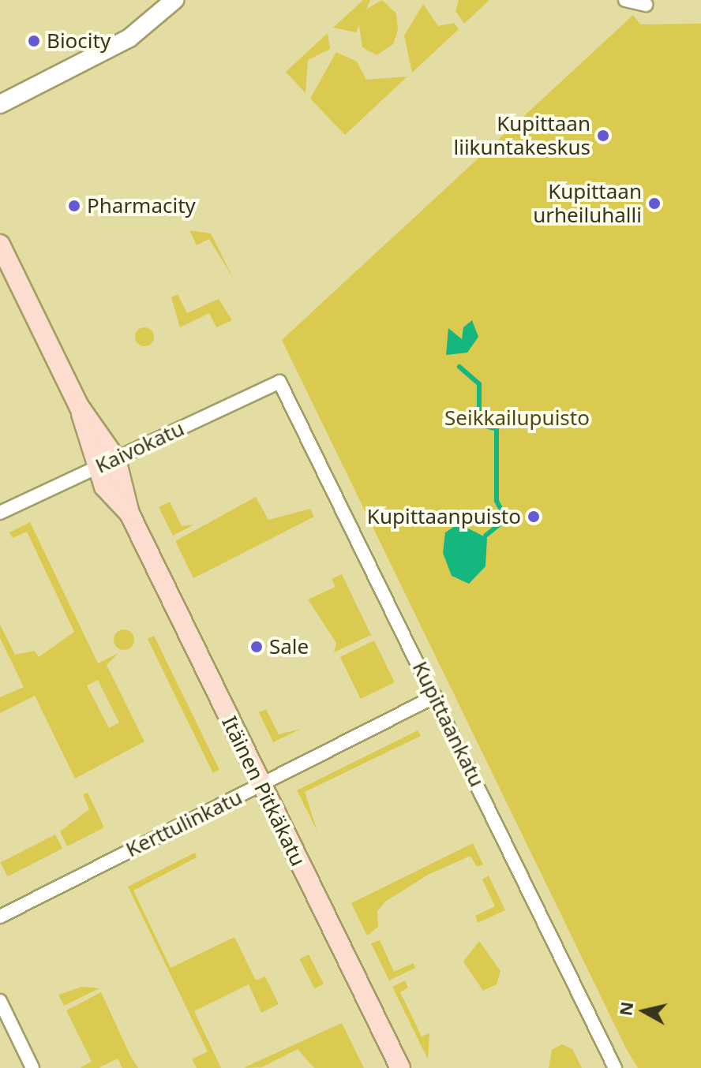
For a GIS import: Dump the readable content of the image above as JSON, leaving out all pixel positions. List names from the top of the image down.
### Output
{
  "streets": {
    "main road": ["Itäinen Pitkäkatu"],
    "street": ["Kaivokatu", "Kupittaankatu", "Kerttulinkatu"]
  },
  "crossings": [
    ["Kaivokatu", "Kupittaankatu"],
    ["Kaivokatu", "Itäinen Pitkäkatu"],
    ["Kupittaankatu", "Kerttulinkatu"],
    ["Itäinen Pitkäkatu", "Kerttulinkatu"]
  ],
  "parks": ["Seikkailupuisto"],
  "places": [
    "Biocity",
    "Kupittaan liikuntakeskus",
    "Kupittaan urheiluhalli",
    "Pharmacity",
    "Kupittaanpuisto",
    "Sale"
  ],
  "north": "left"
}
